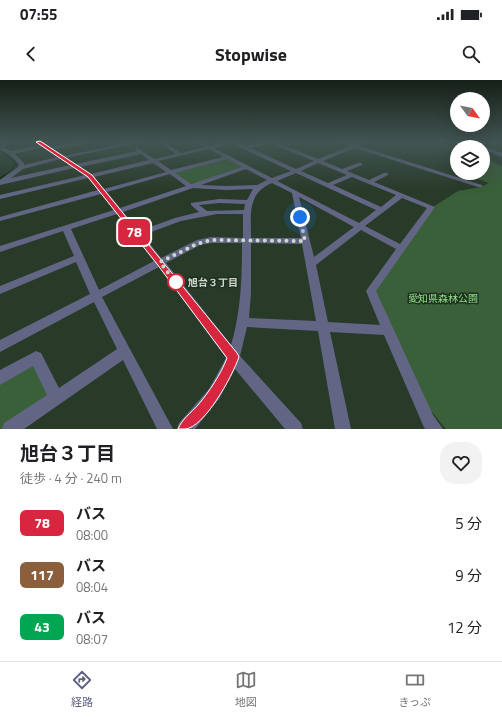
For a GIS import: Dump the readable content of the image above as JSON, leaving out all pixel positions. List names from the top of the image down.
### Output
{
  "parks": ["愛知県森林公園"],
  "places": ["旭台３丁目"],
  "lines": ["bus line 78"],
  "north": "bottom right",
  "page": {
    "status": "07:55",
    "header": "Stopwise",
    "on_map": "78",
    "heading": ["旭台３丁目", "徒歩 · 4 分 · 240 m"],
    "list": [
      {
        "mark": "78",
        "name": "バス",
        "note": "08:00",
        "value": "5 分"
      },
      {
        "mark": "117",
        "name": "バス",
        "note": "08:04",
        "value": "9 分"
      },
      {
        "mark": "43",
        "name": "バス",
        "note": "08:07",
        "value": "12 分"
      }
    ],
    "tabs": ["経路", "地図", "きっぷ"]
  }
}
